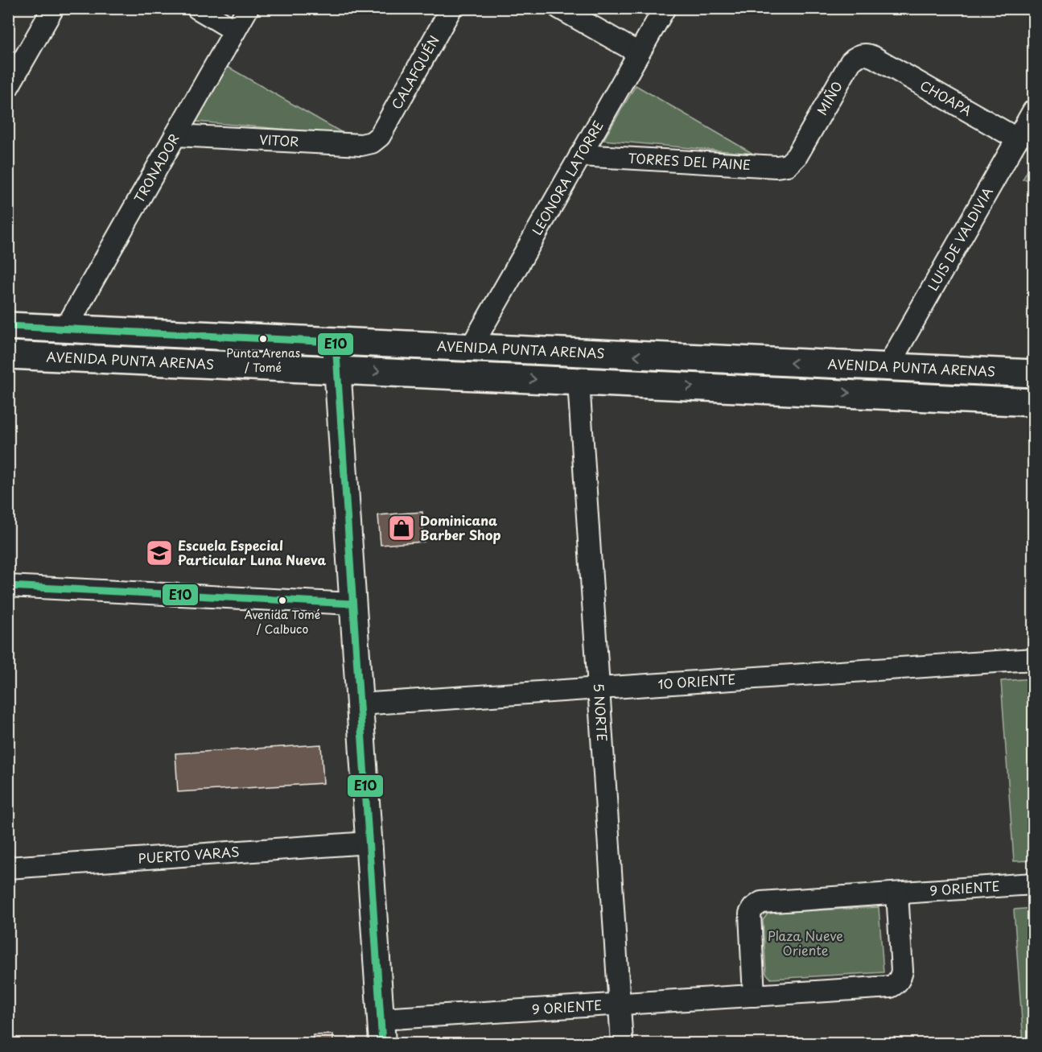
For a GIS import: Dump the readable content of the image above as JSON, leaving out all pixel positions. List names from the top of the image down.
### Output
{
  "streets": {
    "main road": ["AVENIDA PUNTA ARENAS"],
    "street": [
      "CALAFQUÉN",
      "MIÑO",
      "CHOAPA",
      "VITOR",
      "TORRES DEL PAINE",
      "TRONADOR",
      "LEONORA LATORRE",
      "LUIS DE VALDIVIA",
      "10 ORIENTE",
      "5 NORTE",
      "PUERTO VARAS",
      "9 ORIENTE"
    ]
  },
  "crossings": [
    ["CALAFQUÉN", "VITOR"],
    ["MIÑO", "CHOAPA"],
    ["MIÑO", "TORRES DEL PAINE"],
    ["CHOAPA", "LUIS DE VALDIVIA"],
    ["VITOR", "TRONADOR"],
    ["TORRES DEL PAINE", "LEONORA LATORRE"],
    ["TRONADOR", "AVENIDA PUNTA ARENAS"],
    ["LEONORA LATORRE", "AVENIDA PUNTA ARENAS"],
    ["LUIS DE VALDIVIA", "AVENIDA PUNTA ARENAS"],
    ["AVENIDA PUNTA ARENAS", "5 NORTE"],
    ["10 ORIENTE", "5 NORTE"],
    ["5 NORTE", "9 ORIENTE"]
  ],
  "parks": ["Plaza Nueve Oriente"],
  "places": {
    "other": ["Punta Arenas / Tomé", "Avenida Tomé / Calbuco"],
    "shop": ["Dominicana Barber Shop"],
    "school or university": ["Escuela Especial Particular Luna Nueva"]
  },
  "lines": ["transit line E10"]
}
